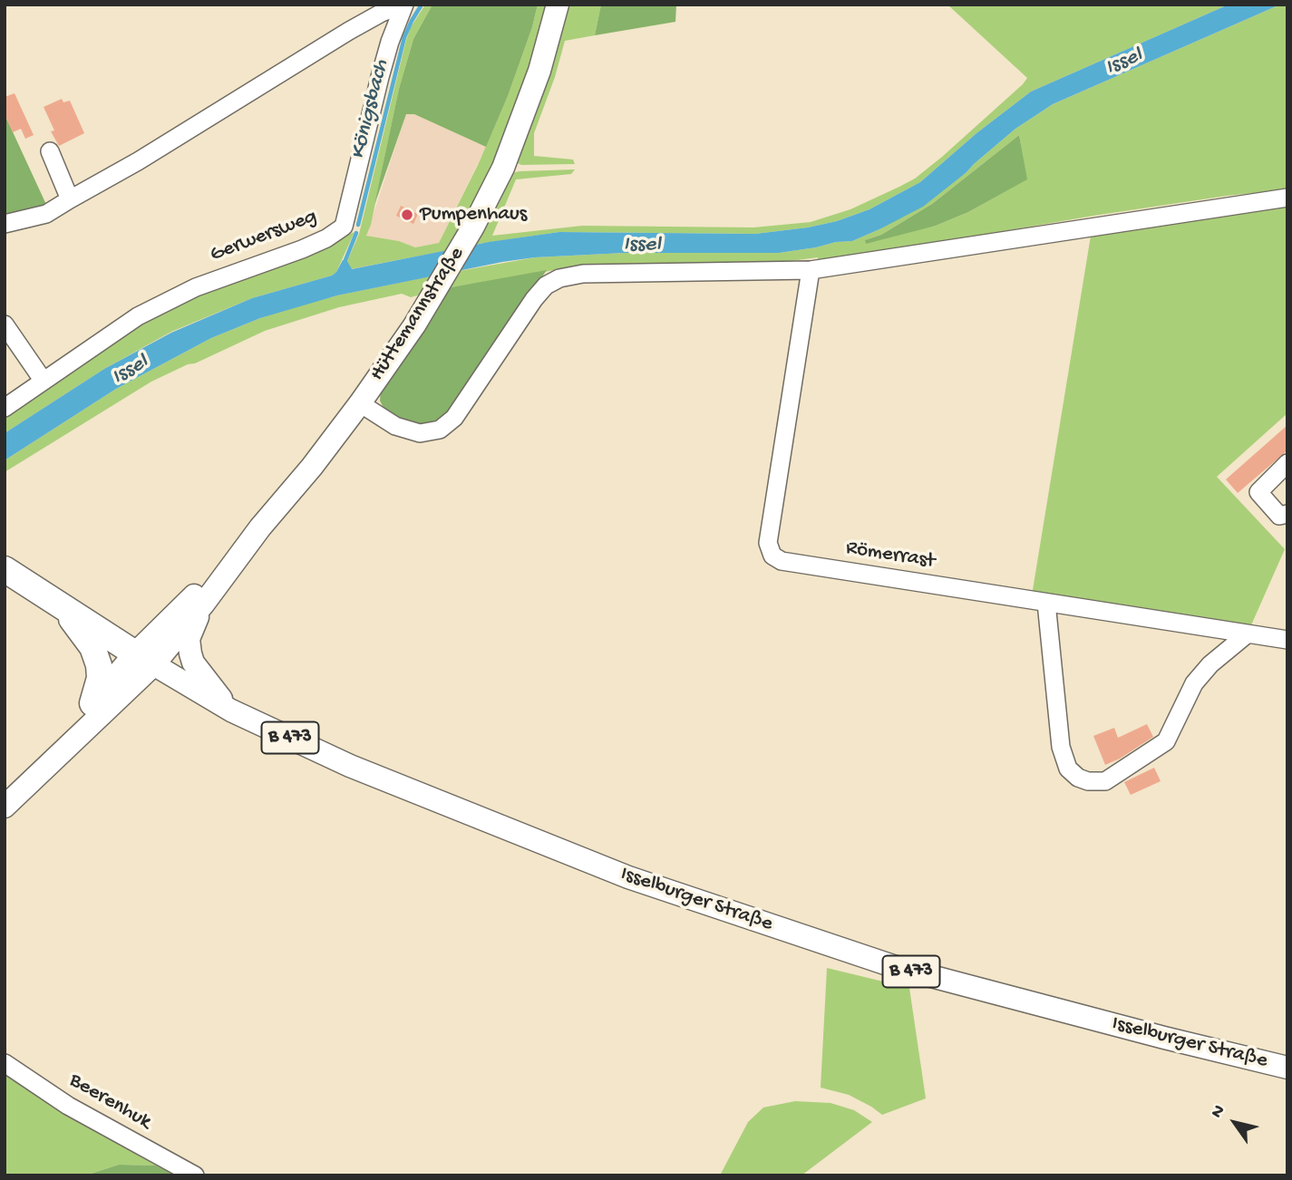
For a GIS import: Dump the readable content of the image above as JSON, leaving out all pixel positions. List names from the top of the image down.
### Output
{
  "streets": {
    "highway": ["B 473"],
    "main road": ["Hüttemannstraße", "Isselburger Straße"],
    "street": ["Gerwersweg", "Römerrast", "Beerenhuk"]
  },
  "crossings": [
    ["Hüttemannstraße", "B 473"],
    ["Hüttemannstraße", "Isselburger Straße"],
    ["B 473", "Isselburger Straße"]
  ],
  "water": ["Issel", "Königsbach"],
  "places": ["Pumpenhaus"],
  "north": "top left"
}
